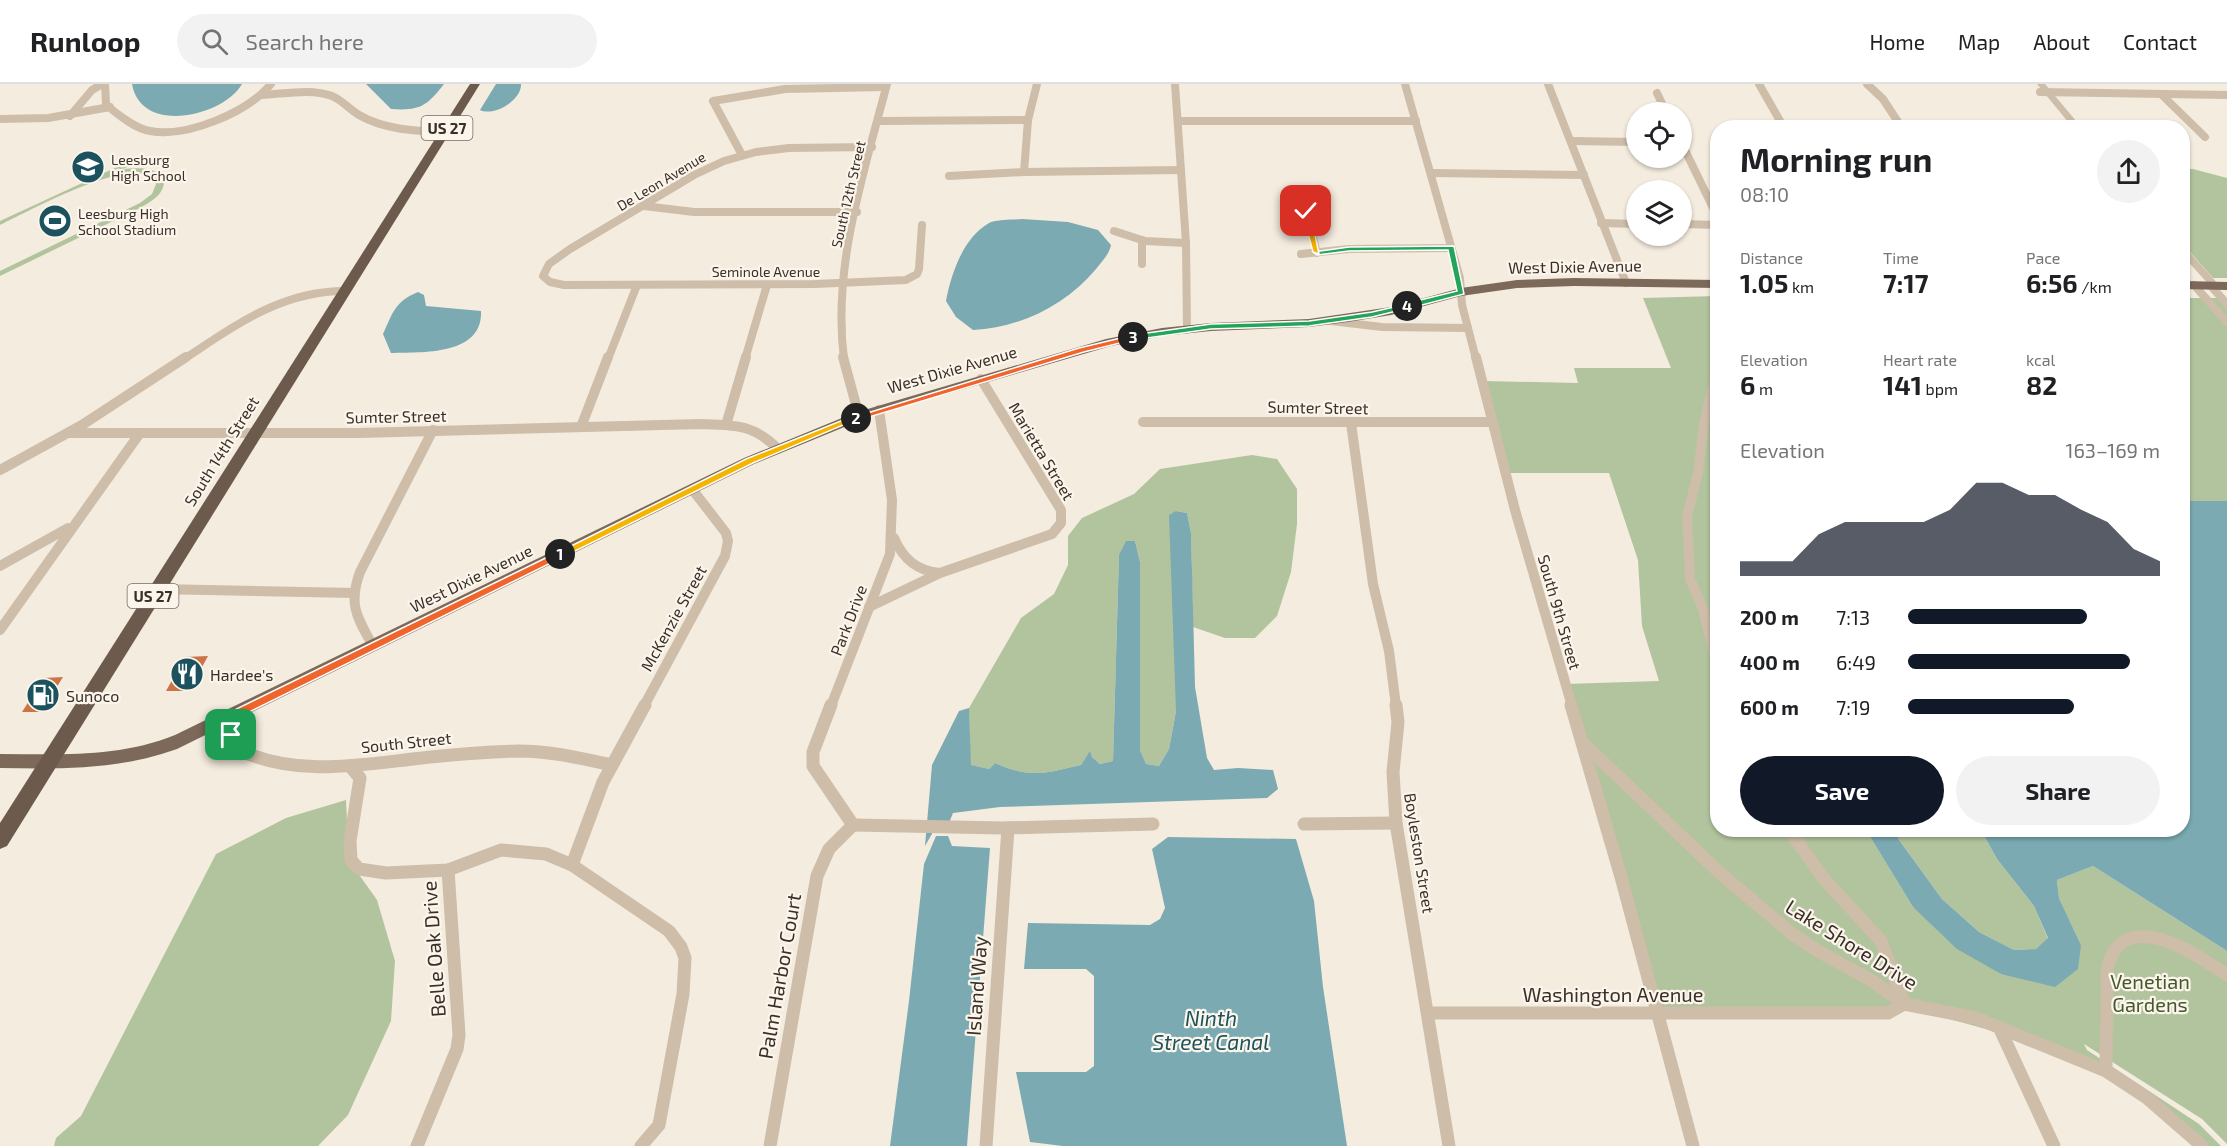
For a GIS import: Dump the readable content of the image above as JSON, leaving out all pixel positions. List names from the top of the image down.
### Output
{
  "streets": {
    "highway": ["US 27", "South 14th Street"],
    "main road": ["West Dixie Avenue"],
    "street": [
      "De Leon Avenue",
      "South 12th Street",
      "Seminole Avenue",
      "Sumter Street",
      "Marietta Street",
      "South 9th Street",
      "McKenzie Street",
      "Park Drive",
      "South Street",
      "Boyleston Street",
      "Lake Shore Drive",
      "Belle Oak Drive",
      "Palm Harbor Court",
      "Island Way",
      "Washington Avenue"
    ]
  },
  "crossings": [
    ["De Leon Avenue", "South 12th Street"],
    ["De Leon Avenue", "Seminole Avenue"],
    ["South 12th Street", "West Dixie Avenue"],
    ["South 12th Street", "Seminole Avenue"],
    ["West Dixie Avenue", "Sumter Street"],
    ["West Dixie Avenue", "South 14th Street"],
    ["West Dixie Avenue", "Marietta Street"],
    ["West Dixie Avenue", "South 9th Street"],
    ["West Dixie Avenue", "McKenzie Street"],
    ["West Dixie Avenue", "Park Drive"],
    ["West Dixie Avenue", "South Street"],
    ["Sumter Street", "South 14th Street"],
    ["Sumter Street", "South 9th Street"],
    ["Sumter Street", "Boyleston Street"],
    ["South 9th Street", "Lake Shore Drive"],
    ["South 9th Street", "Washington Avenue"],
    ["McKenzie Street", "South Street"],
    ["Park Drive", "Palm Harbor Court"],
    ["South Street", "Belle Oak Drive"],
    ["Boyleston Street", "Washington Avenue"],
    ["Lake Shore Drive", "Washington Avenue"]
  ],
  "water": ["Ninth Street Canal"],
  "parks": ["Venetian Gardens"],
  "places": {
    "school or university": ["Leesburg High School"],
    "sports": ["Leesburg High School Stadium"],
    "restaurant": ["Hardee's"],
    "fuel station": ["Sunoco"]
  },
  "page": {
    "header": "Runloop",
    "search": "Search here",
    "nav": [
      "Home",
      "Map",
      "About",
      "Contact"
    ],
    "heading": ["Morning run", "08:10"],
    "stats": [
      ["Distance", "1.05 km"],
      ["Time", "7:17"],
      ["Pace", "6:56 /km"],
      ["Elevation", "6 m"],
      ["Heart rate", "141 bpm"],
      ["kcal", "82"]
    ],
    "pins": [
      "4",
      "3",
      "2",
      "1"
    ],
    "chart": ["Elevation", "163–169 m"],
    "list": [
      {
        "name": "200 m",
        "note": "7:13"
      },
      {
        "name": "400 m",
        "note": "6:49"
      },
      {
        "name": "600 m",
        "note": "7:19"
      }
    ],
    "buttons": ["Save", "Share"]
  }
}
